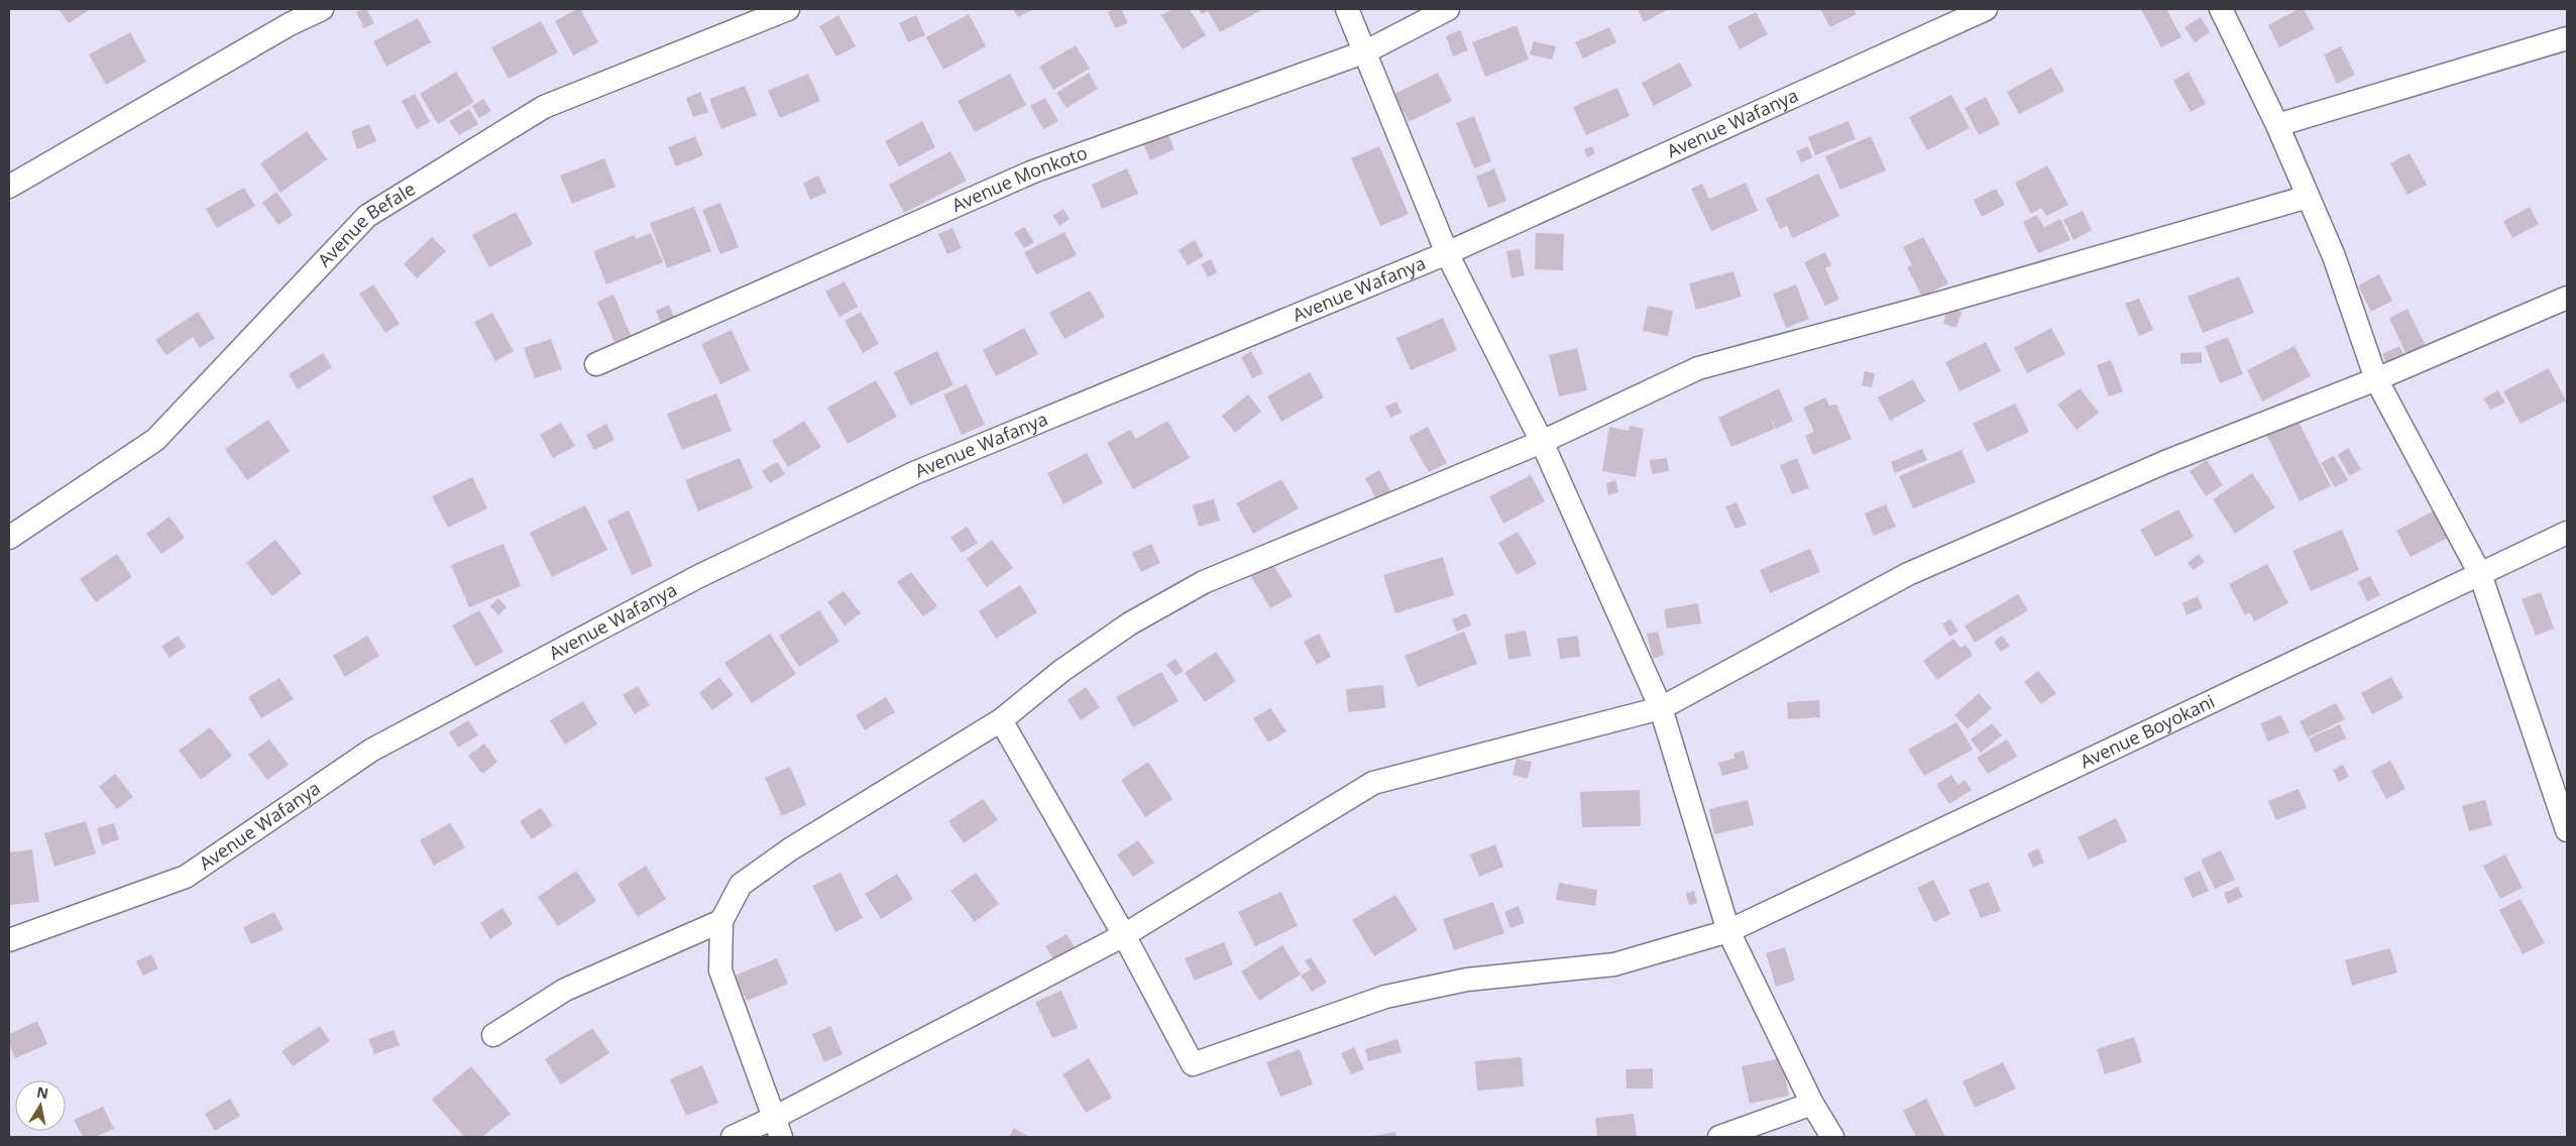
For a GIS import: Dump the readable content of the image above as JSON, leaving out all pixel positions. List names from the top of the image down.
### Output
{
  "streets": {
    "street": [
      "Avenue Wafanya",
      "Avenue Monkoto",
      "Avenue Befale",
      "Avenue Boyokani"
    ]
  },
  "north": "top"
}
